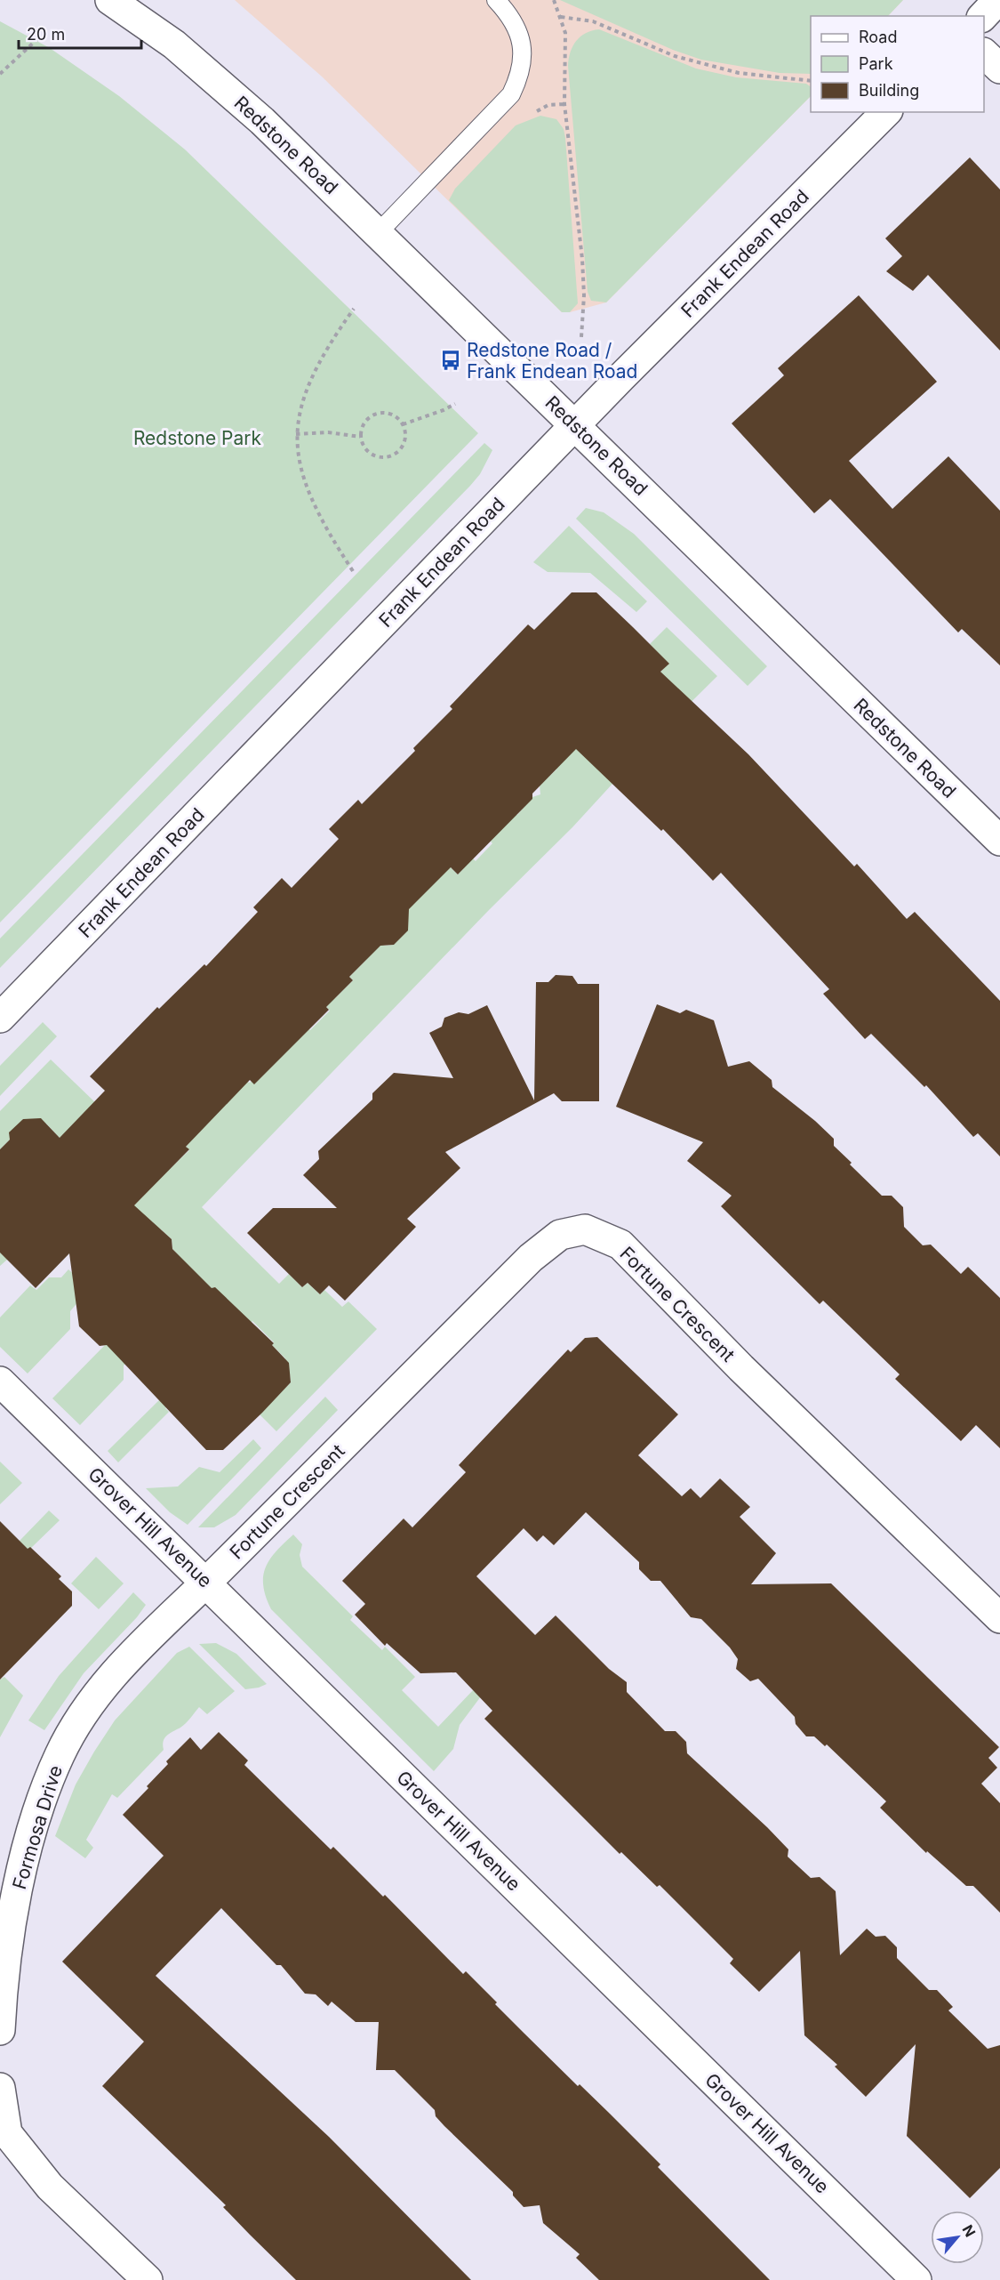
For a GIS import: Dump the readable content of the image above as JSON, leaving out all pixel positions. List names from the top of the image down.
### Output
{
  "streets": {
    "street": [
      "Redstone Road",
      "Frank Endean Road",
      "Fortune Crescent",
      "Grover Hill Avenue",
      "Formosa Drive"
    ]
  },
  "crossings": [
    ["Redstone Road", "Frank Endean Road"],
    ["Fortune Crescent", "Grover Hill Avenue"],
    ["Fortune Crescent", "Formosa Drive"],
    ["Grover Hill Avenue", "Formosa Drive"]
  ],
  "parks": ["Redstone Park"],
  "places": {
    "bus stop": ["Redstone Road / Frank Endean Road"]
  },
  "legend": ["Road", "Park", "Building"],
  "scale_bar": "20 m",
  "north": "top right"
}
